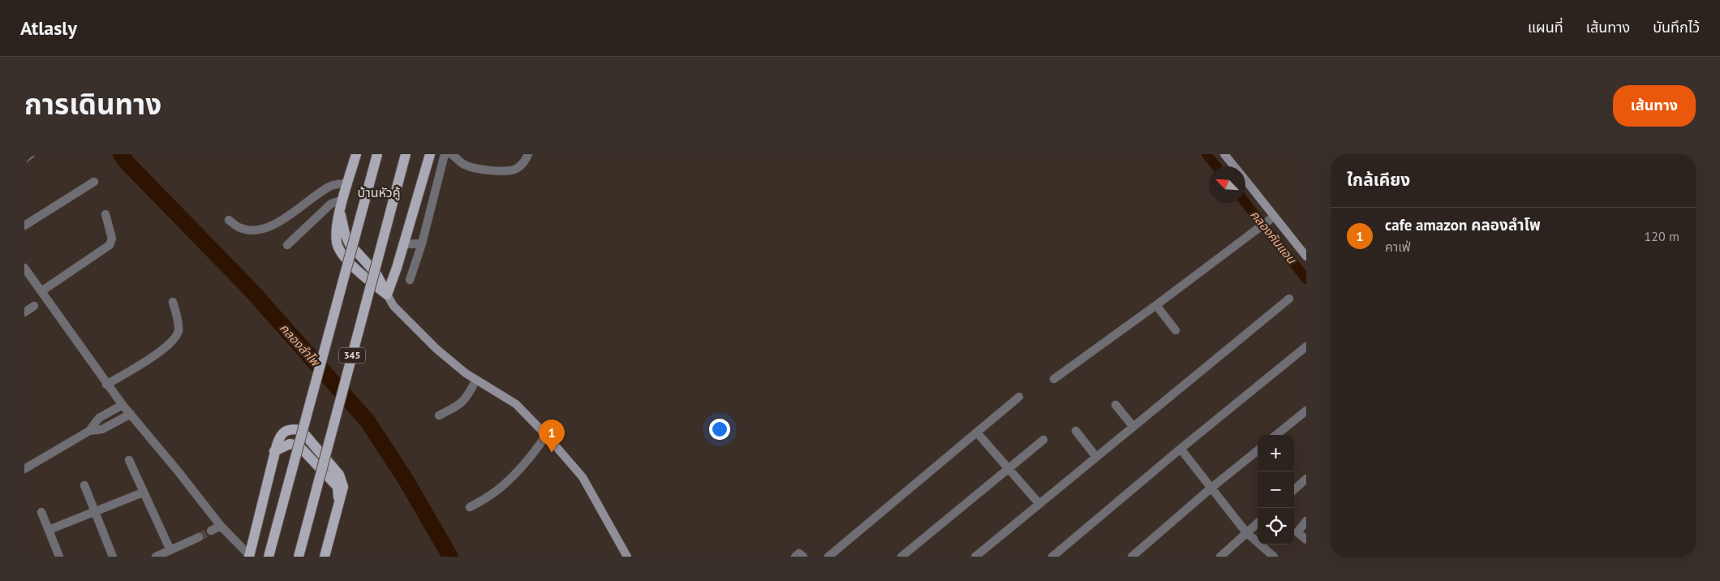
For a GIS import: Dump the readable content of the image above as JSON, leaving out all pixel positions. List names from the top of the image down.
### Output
{
  "streets": {
    "main road": ["345"]
  },
  "districts": ["บ้านหัวคู้"],
  "water": ["คลองคันแอน", "คลองลำโพ"],
  "north": "top left",
  "page": {
    "header": "Atlasly",
    "nav": ["แผนที่", "เส้นทาง", "บันทึกไว้"],
    "title": "การเดินทาง",
    "buttons": "เส้นทาง",
    "heading": "ใกล้เคียง",
    "list": [
      {
        "mark": "1",
        "name": "cafe amazon คลองลำโพ",
        "note": "คาเฟ่",
        "value": "120 m"
      }
    ],
    "pins": "1",
    "map_buttons": ["+", "−"]
  }
}
